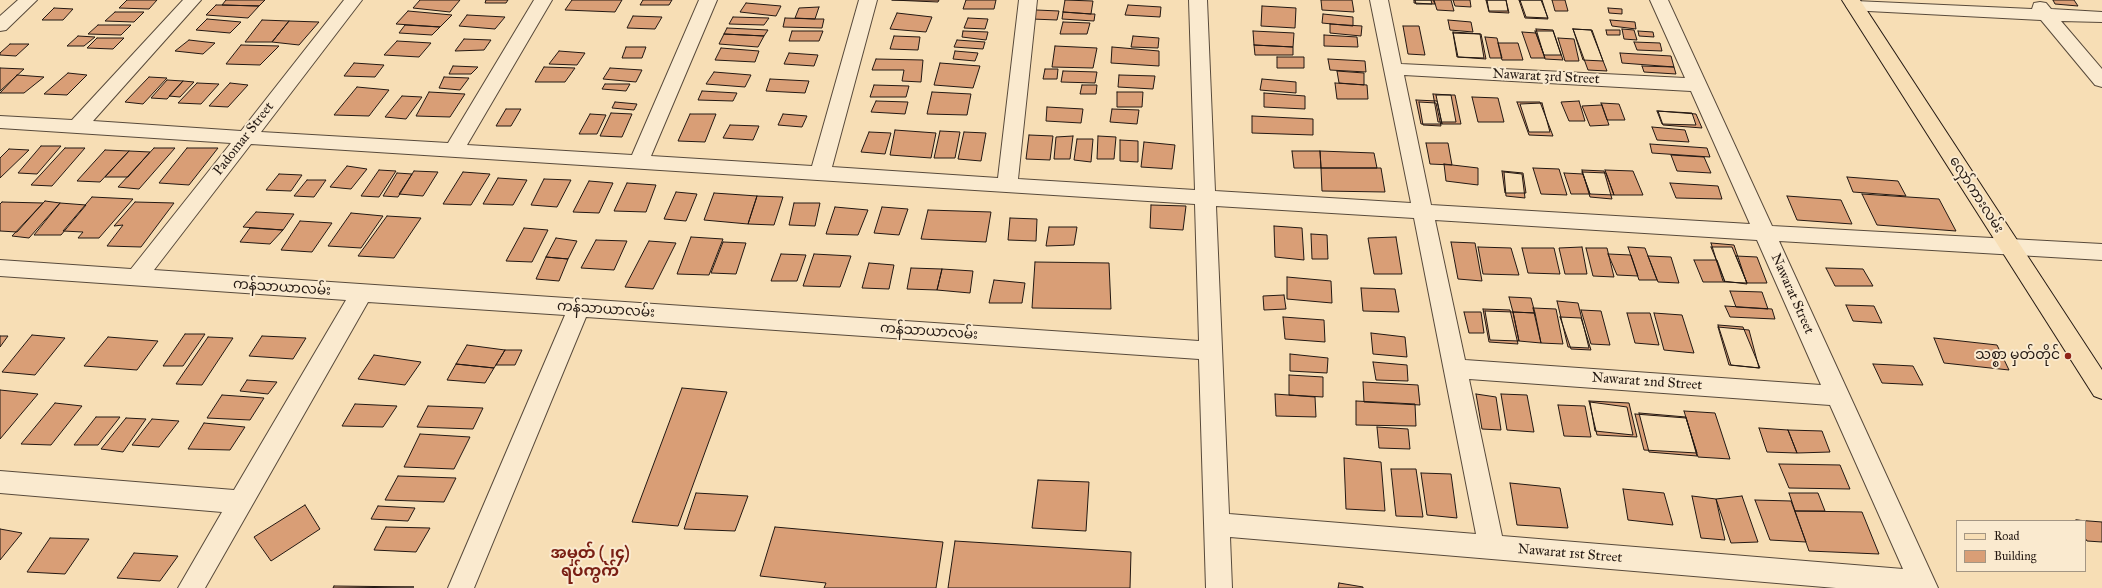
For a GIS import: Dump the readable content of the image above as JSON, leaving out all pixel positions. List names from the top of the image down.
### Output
{
  "streets": {
    "main road": ["လှော်ကားလမ်း"],
    "street": [
      "Nawarat 3rd Street",
      "Padomar Street",
      "ကန်သာယာလမ်း",
      "Nawarat Street",
      "Nawarat 2nd Street",
      "Nawarat 1st Street"
    ]
  },
  "crossings": [
    ["Nawarat 3rd Street", "Nawarat Street"],
    ["Padomar Street", "ကန်သာယာလမ်း"],
    ["Nawarat Street", "Nawarat 2nd Street"],
    ["Nawarat Street", "Nawarat 1st Street"]
  ],
  "districts": ["အမှတ် (၂၄) ရပ်ကွက်"],
  "places": ["သစ္စာ မှတ်တိုင်"],
  "legend": ["Road", "Building"]
}
